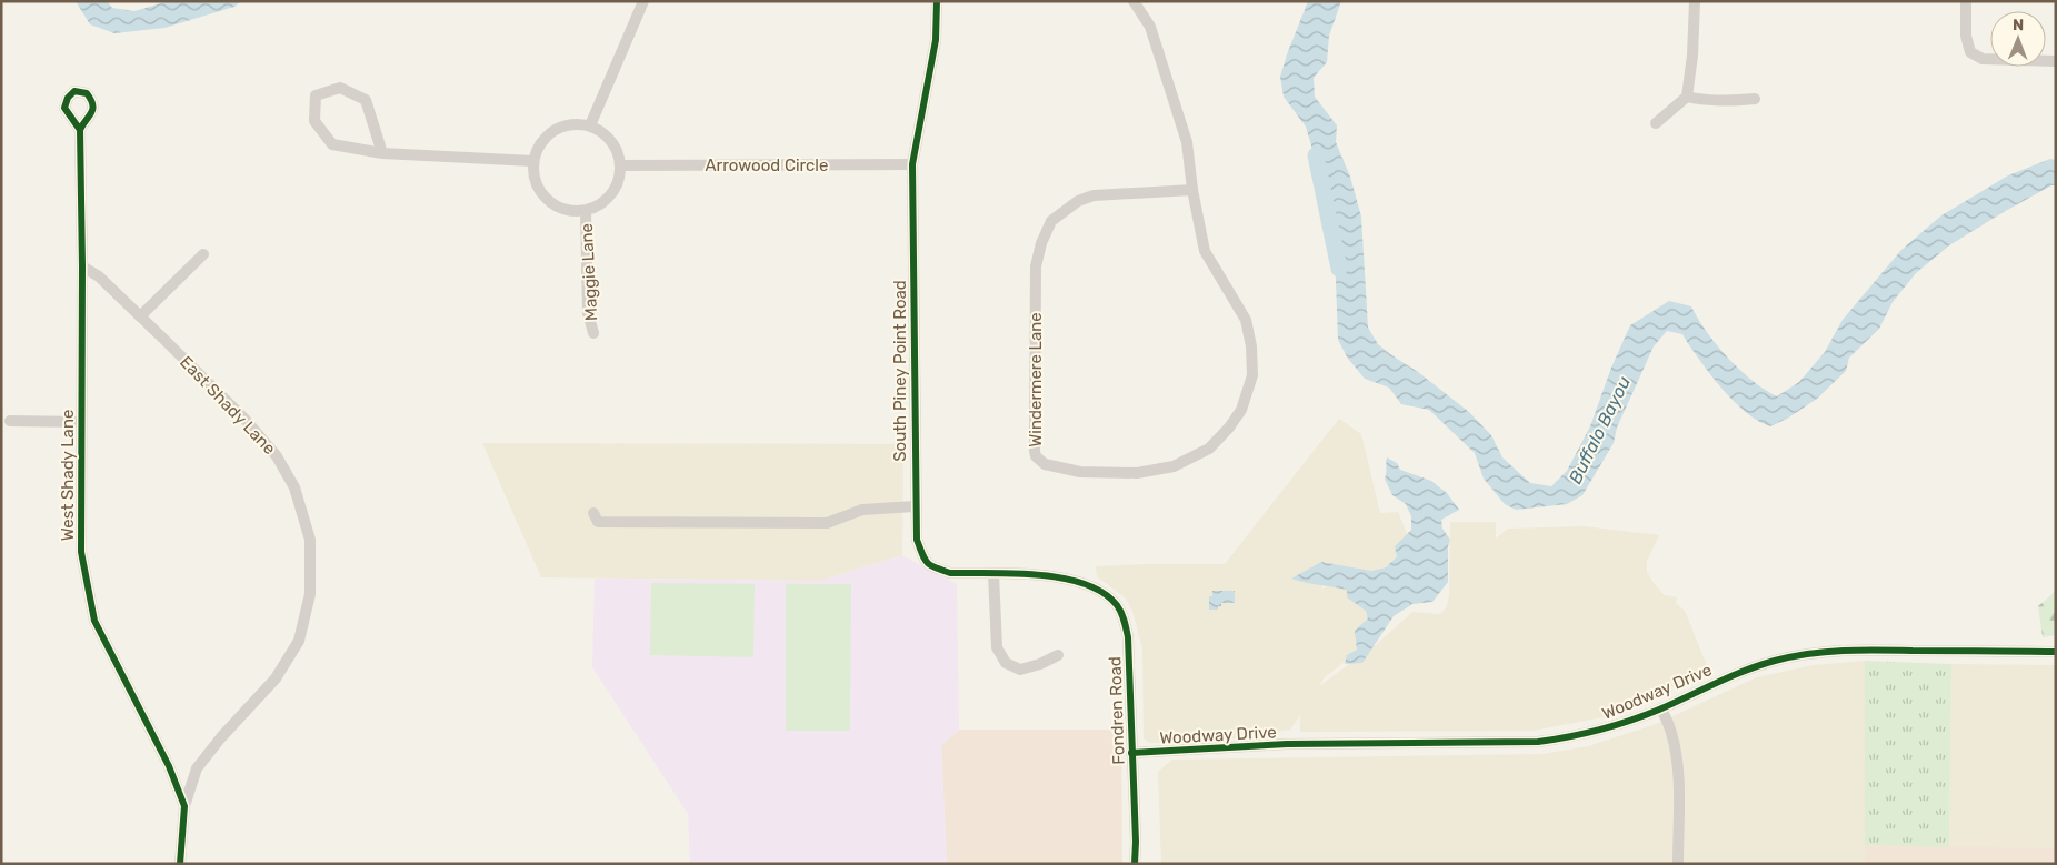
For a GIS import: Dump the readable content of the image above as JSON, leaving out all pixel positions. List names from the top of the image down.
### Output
{
  "streets": {
    "street": [
      "Arrowood Circle",
      "Maggie Lane",
      "South Piney Point Road",
      "Windermere Lane",
      "East Shady Lane",
      "West Shady Lane",
      "Woodway Drive",
      "Fondren Road"
    ]
  },
  "crossings": [
    ["Arrowood Circle", "Maggie Lane"],
    ["Arrowood Circle", "South Piney Point Road"],
    ["South Piney Point Road", "Fondren Road"],
    ["East Shady Lane", "West Shady Lane"],
    ["Woodway Drive", "Fondren Road"]
  ],
  "water": ["Buffalo Bayou"],
  "north": "top"
}
